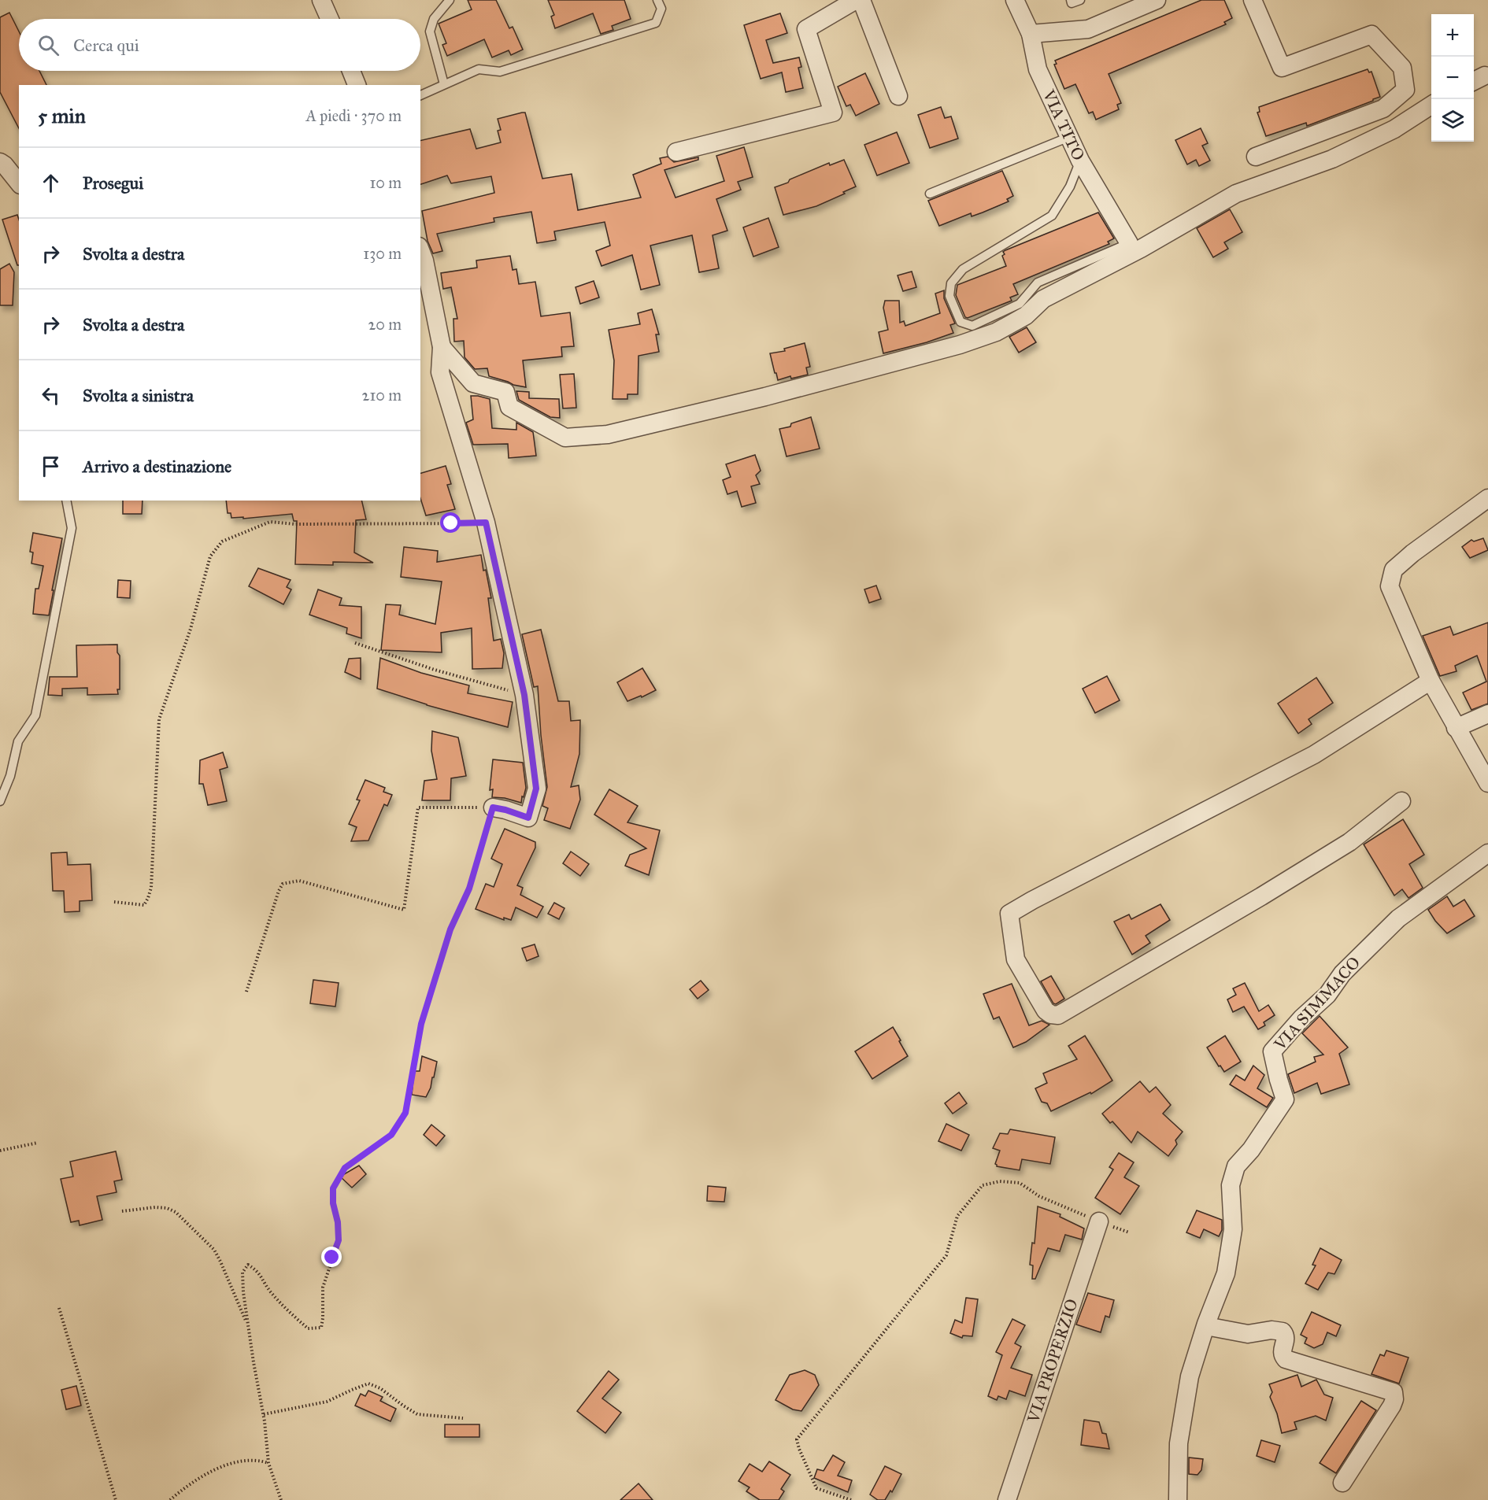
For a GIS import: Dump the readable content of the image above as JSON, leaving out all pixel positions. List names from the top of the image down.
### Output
{
  "streets": {
    "street": ["VIA TITO", "VIA SIMMACO", "VIA PROPERZIO"]
  },
  "page": {
    "map_buttons": ["+", "−"],
    "search": "Cerca qui",
    "heading": ["5 min", "A piedi · 370 m"],
    "list": [
      ["Prosegui", "10 m"],
      ["Svolta a destra", "130 m"],
      ["Svolta a destra", "20 m"],
      ["Svolta a sinistra", "210 m"],
      "Arrivo a destinazione"
    ]
  }
}
